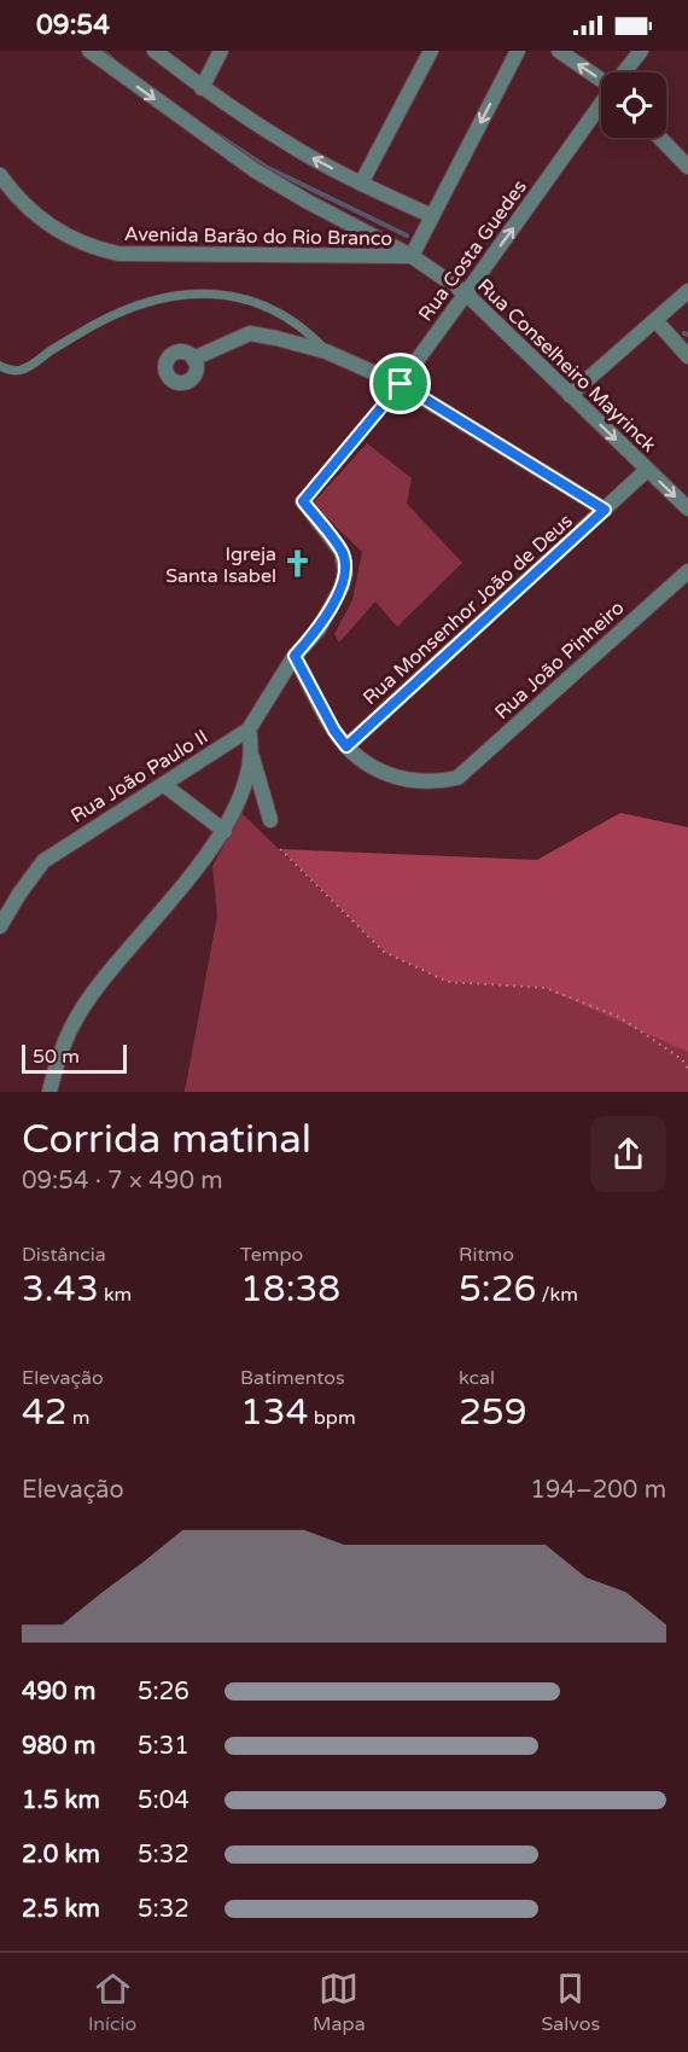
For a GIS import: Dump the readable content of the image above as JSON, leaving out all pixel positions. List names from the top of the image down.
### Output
{
  "streets": {
    "street": [
      "Avenida Barão do Rio Branco",
      "Rua Costa Guedes",
      "Rua Conselheiro Mayrinck",
      "Rua Monsenhor João de Deus",
      "Rua João Pinheiro",
      "Rua João Paulo II"
    ]
  },
  "crossings": [
    ["Avenida Barão do Rio Branco", "Rua Conselheiro Mayrinck"],
    ["Rua Costa Guedes", "Rua Conselheiro Mayrinck"],
    ["Rua Conselheiro Mayrinck", "Rua Monsenhor João de Deus"],
    ["Rua Monsenhor João de Deus", "Rua João Pinheiro"]
  ],
  "places": {
    "church": ["Igreja Santa Isabel"]
  },
  "scale_bar": "50 m",
  "page": {
    "status": "09:54",
    "scale": "50 m",
    "heading": ["Corrida matinal", "09:54 · 7 × 490 m"],
    "stats": [
      ["Distância", "3.43 km"],
      ["Tempo", "18:38"],
      ["Ritmo", "5:26 /km"],
      ["Elevação", "42 m"],
      ["Batimentos", "134 bpm"],
      ["kcal", "259"]
    ],
    "chart": ["Elevação", "194–200 m"],
    "list": [
      {
        "name": "490 m",
        "note": "5:26"
      },
      {
        "name": "980 m",
        "note": "5:31"
      },
      {
        "name": "1.5 km",
        "note": "5:04"
      },
      {
        "name": "2.0 km",
        "note": "5:32"
      },
      {
        "name": "2.5 km",
        "note": "5:32"
      }
    ],
    "tabs": ["Início", "Mapa", "Salvos"]
  }
}
